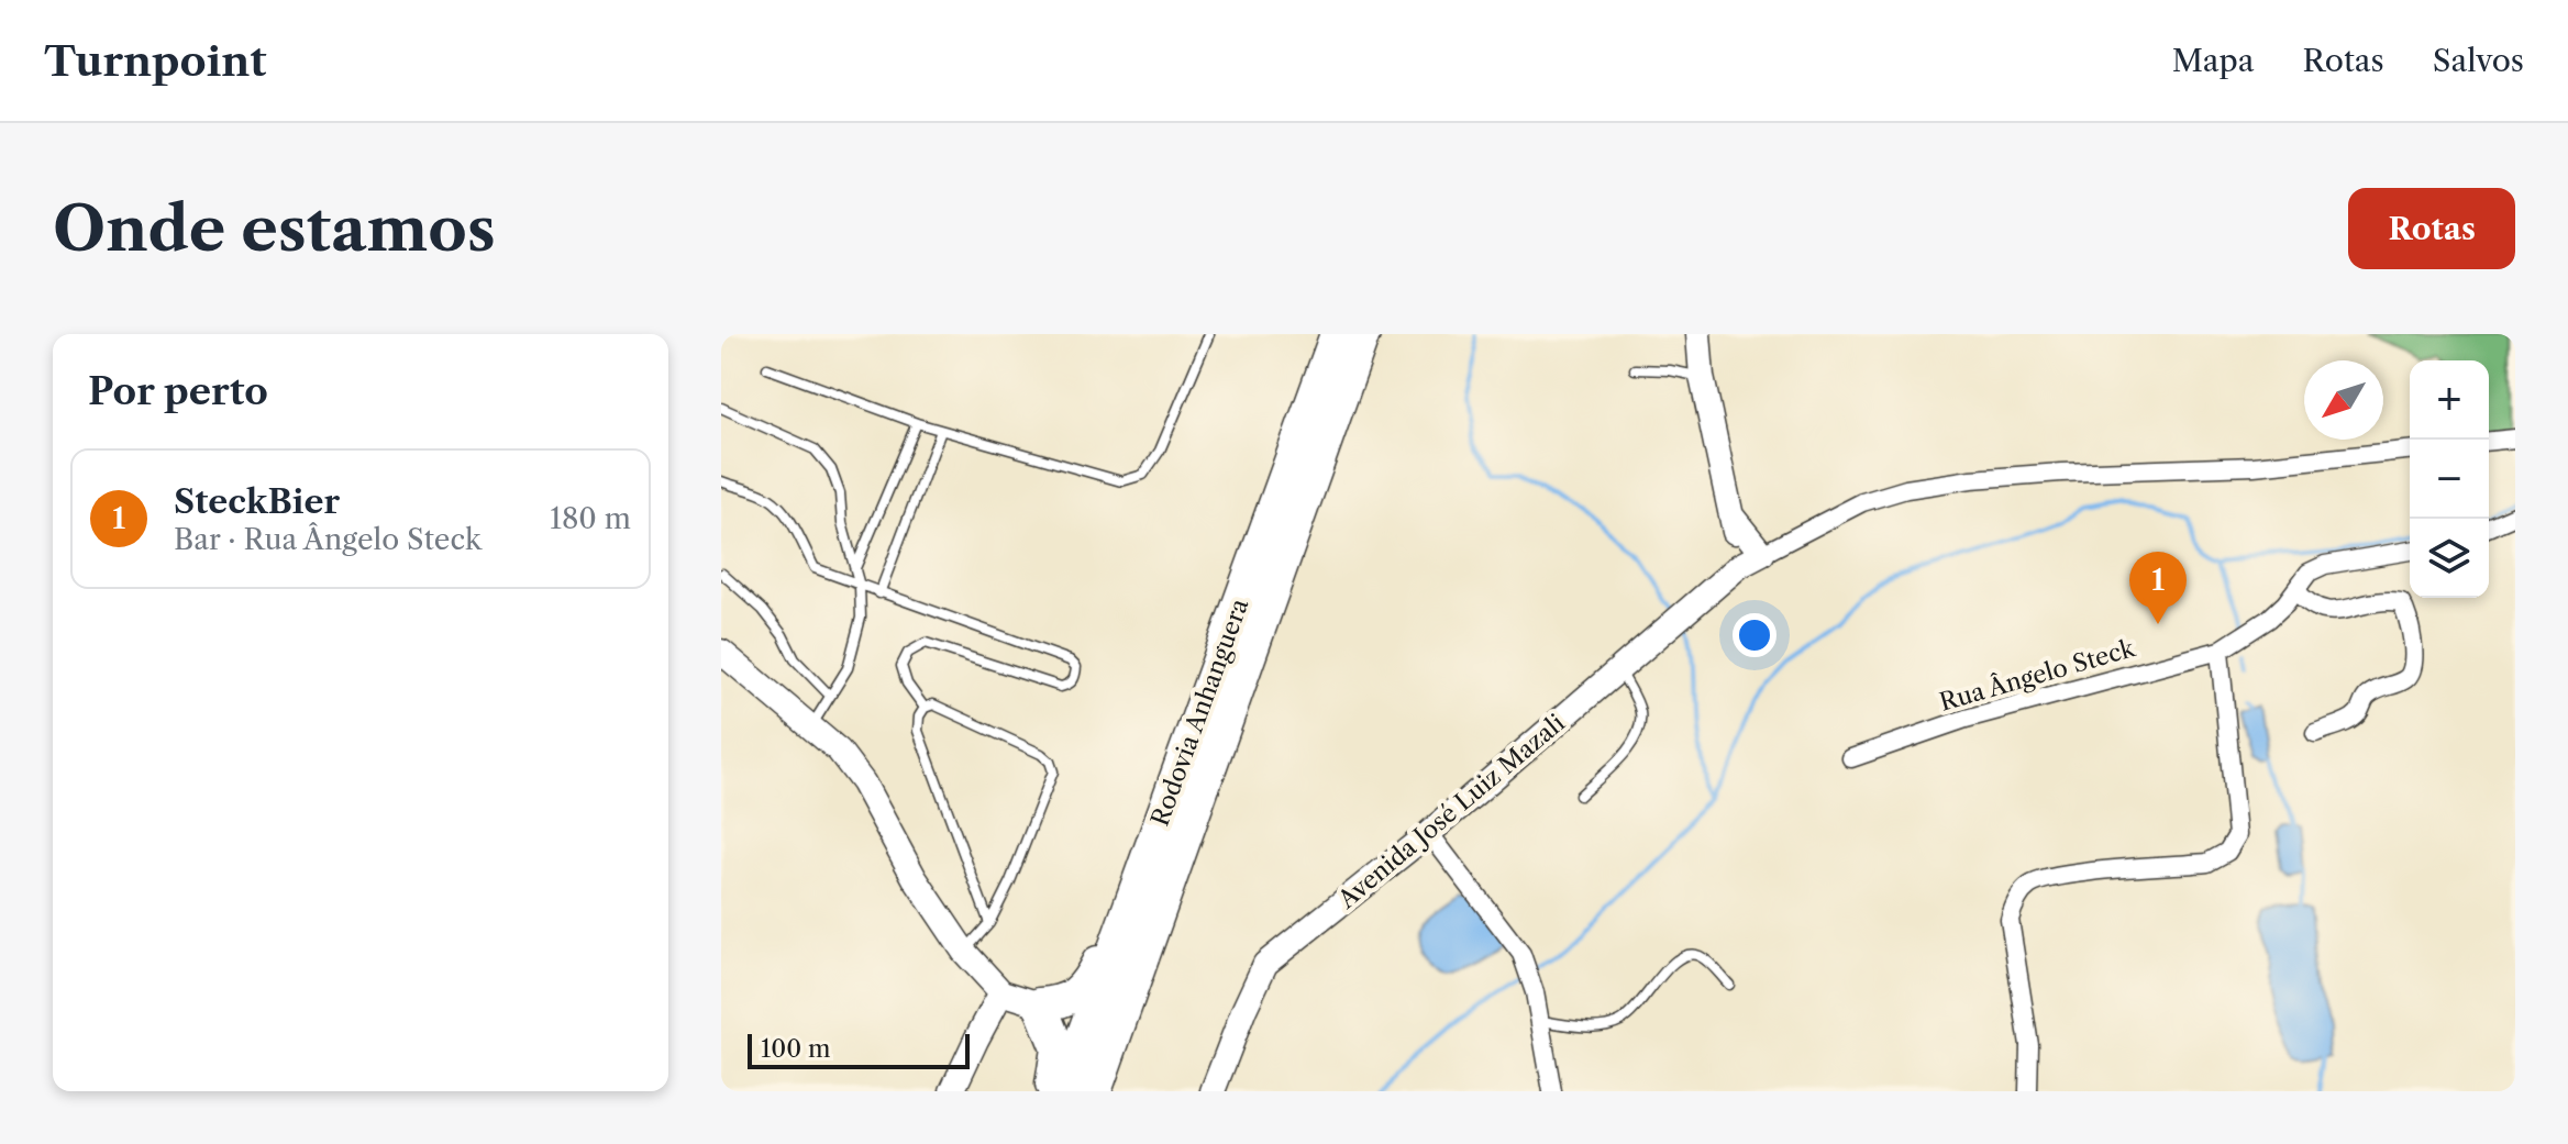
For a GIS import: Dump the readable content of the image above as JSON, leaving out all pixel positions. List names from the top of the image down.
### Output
{
  "streets": {
    "highway": ["Rodovia Anhanguera"],
    "main road": ["Avenida José Luiz Mazali"],
    "street": ["Rua Ângelo Steck"]
  },
  "scale_bar": "100 m",
  "north": "bottom left",
  "page": {
    "header": "Turnpoint",
    "nav": ["Mapa", "Rotas", "Salvos"],
    "buttons": "Rotas",
    "title": "Onde estamos",
    "heading": "Por perto",
    "map_buttons": ["+", "−"],
    "list": [
      {
        "mark": "1",
        "name": "SteckBier",
        "note": "Bar · Rua Ângelo Steck",
        "value": "180 m"
      }
    ],
    "pins": "1",
    "scale": "100 m"
  }
}
